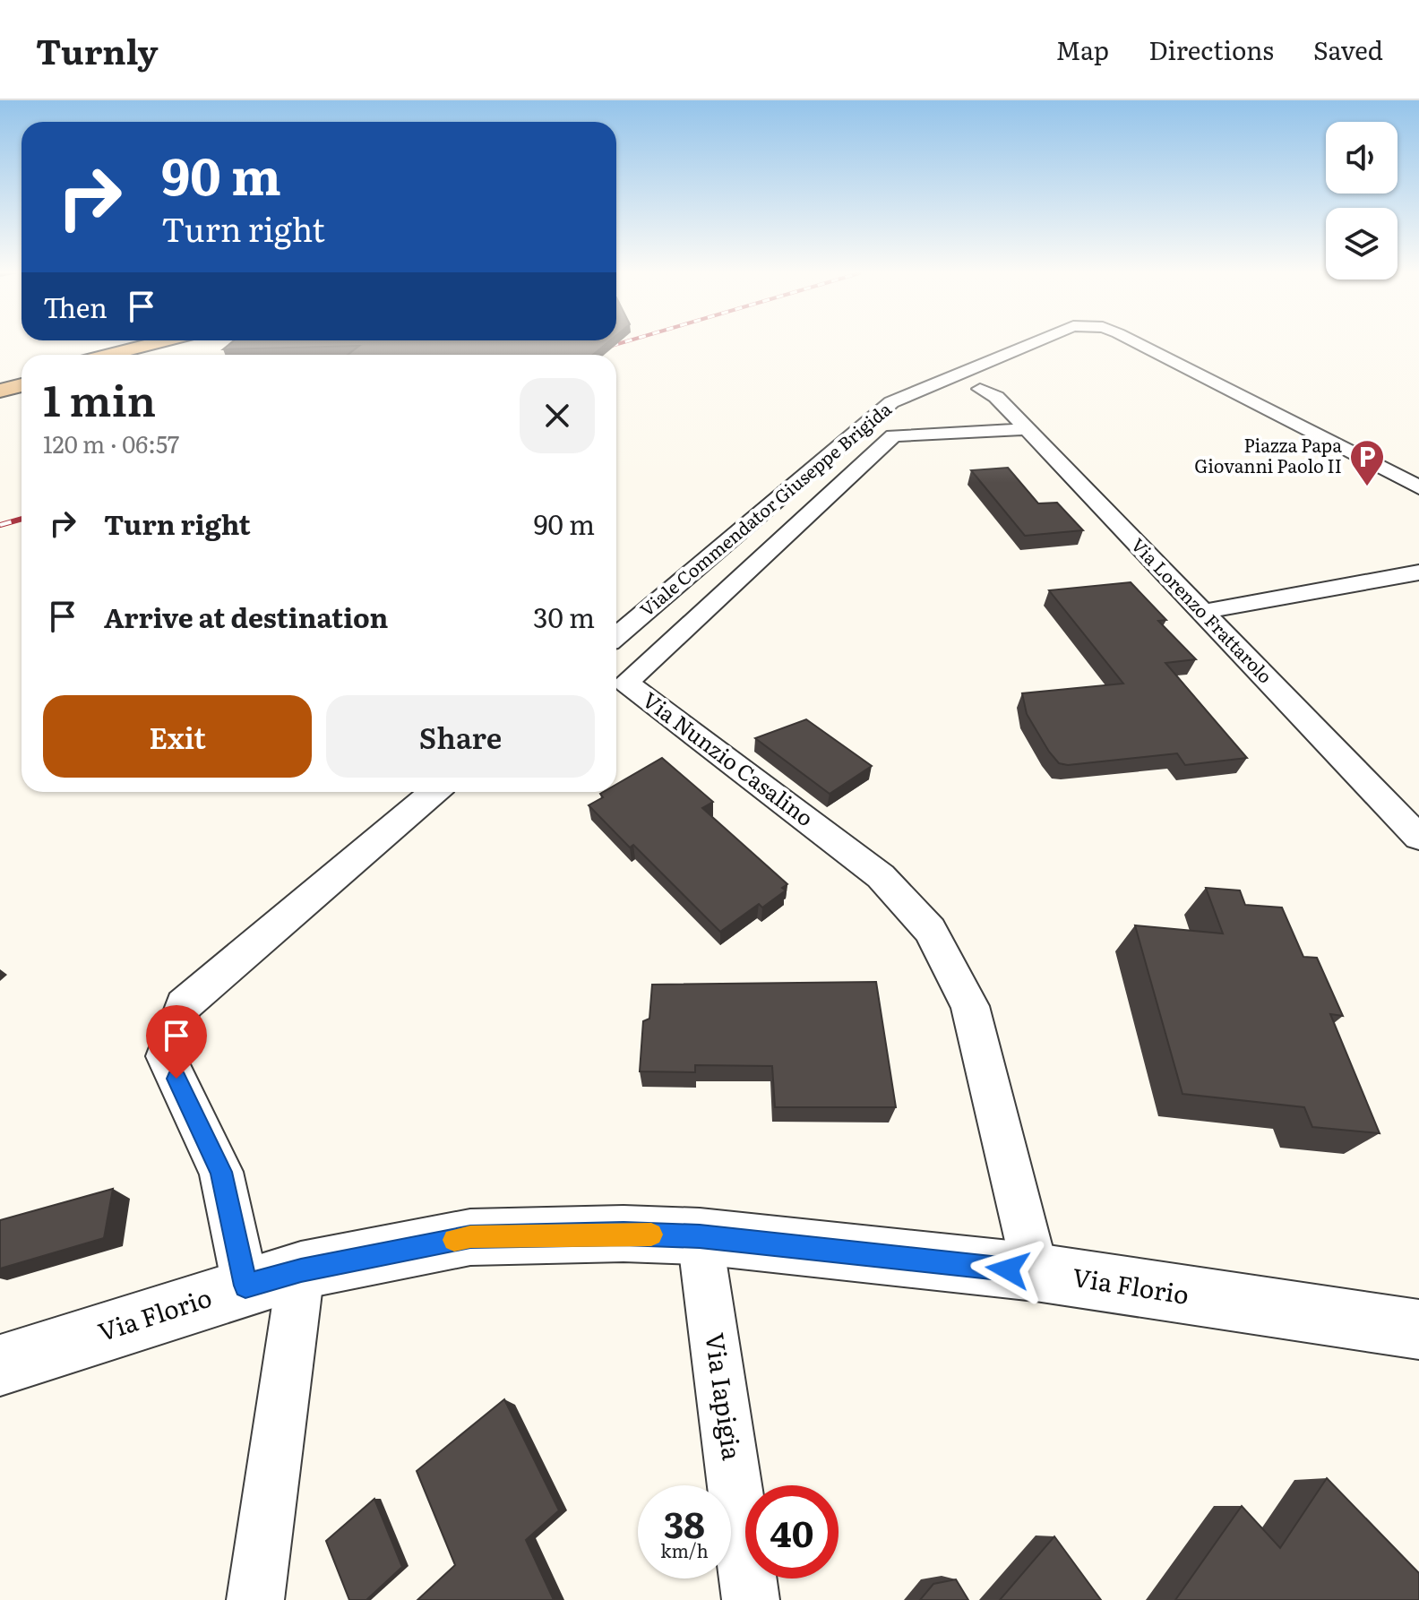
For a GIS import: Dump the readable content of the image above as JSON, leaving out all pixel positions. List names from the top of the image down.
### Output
{
  "streets": {
    "street": [
      "Viale Commendator Giuseppe Brigida",
      "Via Lorenzo Frattarolo",
      "Via Nunzio Casalino",
      "Via Florio",
      "Via Iapigia"
    ]
  },
  "crossings": [
    ["Via Lorenzo Frattarolo", "Via Nunzio Casalino"],
    ["Via Nunzio Casalino", "Via Florio"],
    ["Via Florio", "Via Iapigia"]
  ],
  "places": {
    "parking": ["Piazza Papa Giovanni Paolo II"]
  },
  "page": {
    "header": "Turnly",
    "nav": ["Map", "Directions", "Saved"],
    "turn": ["90 m", "Turn right"],
    "then": "Then",
    "heading": ["1 min", "120 m · 06:57"],
    "list": [
      {
        "name": "Turn right",
        "value": "90 m"
      },
      {
        "name": "Arrive at destination",
        "value": "30 m"
      }
    ],
    "buttons": ["Exit", "Share"],
    "speed": "38 km/h",
    "limit": "40"
  }
}
